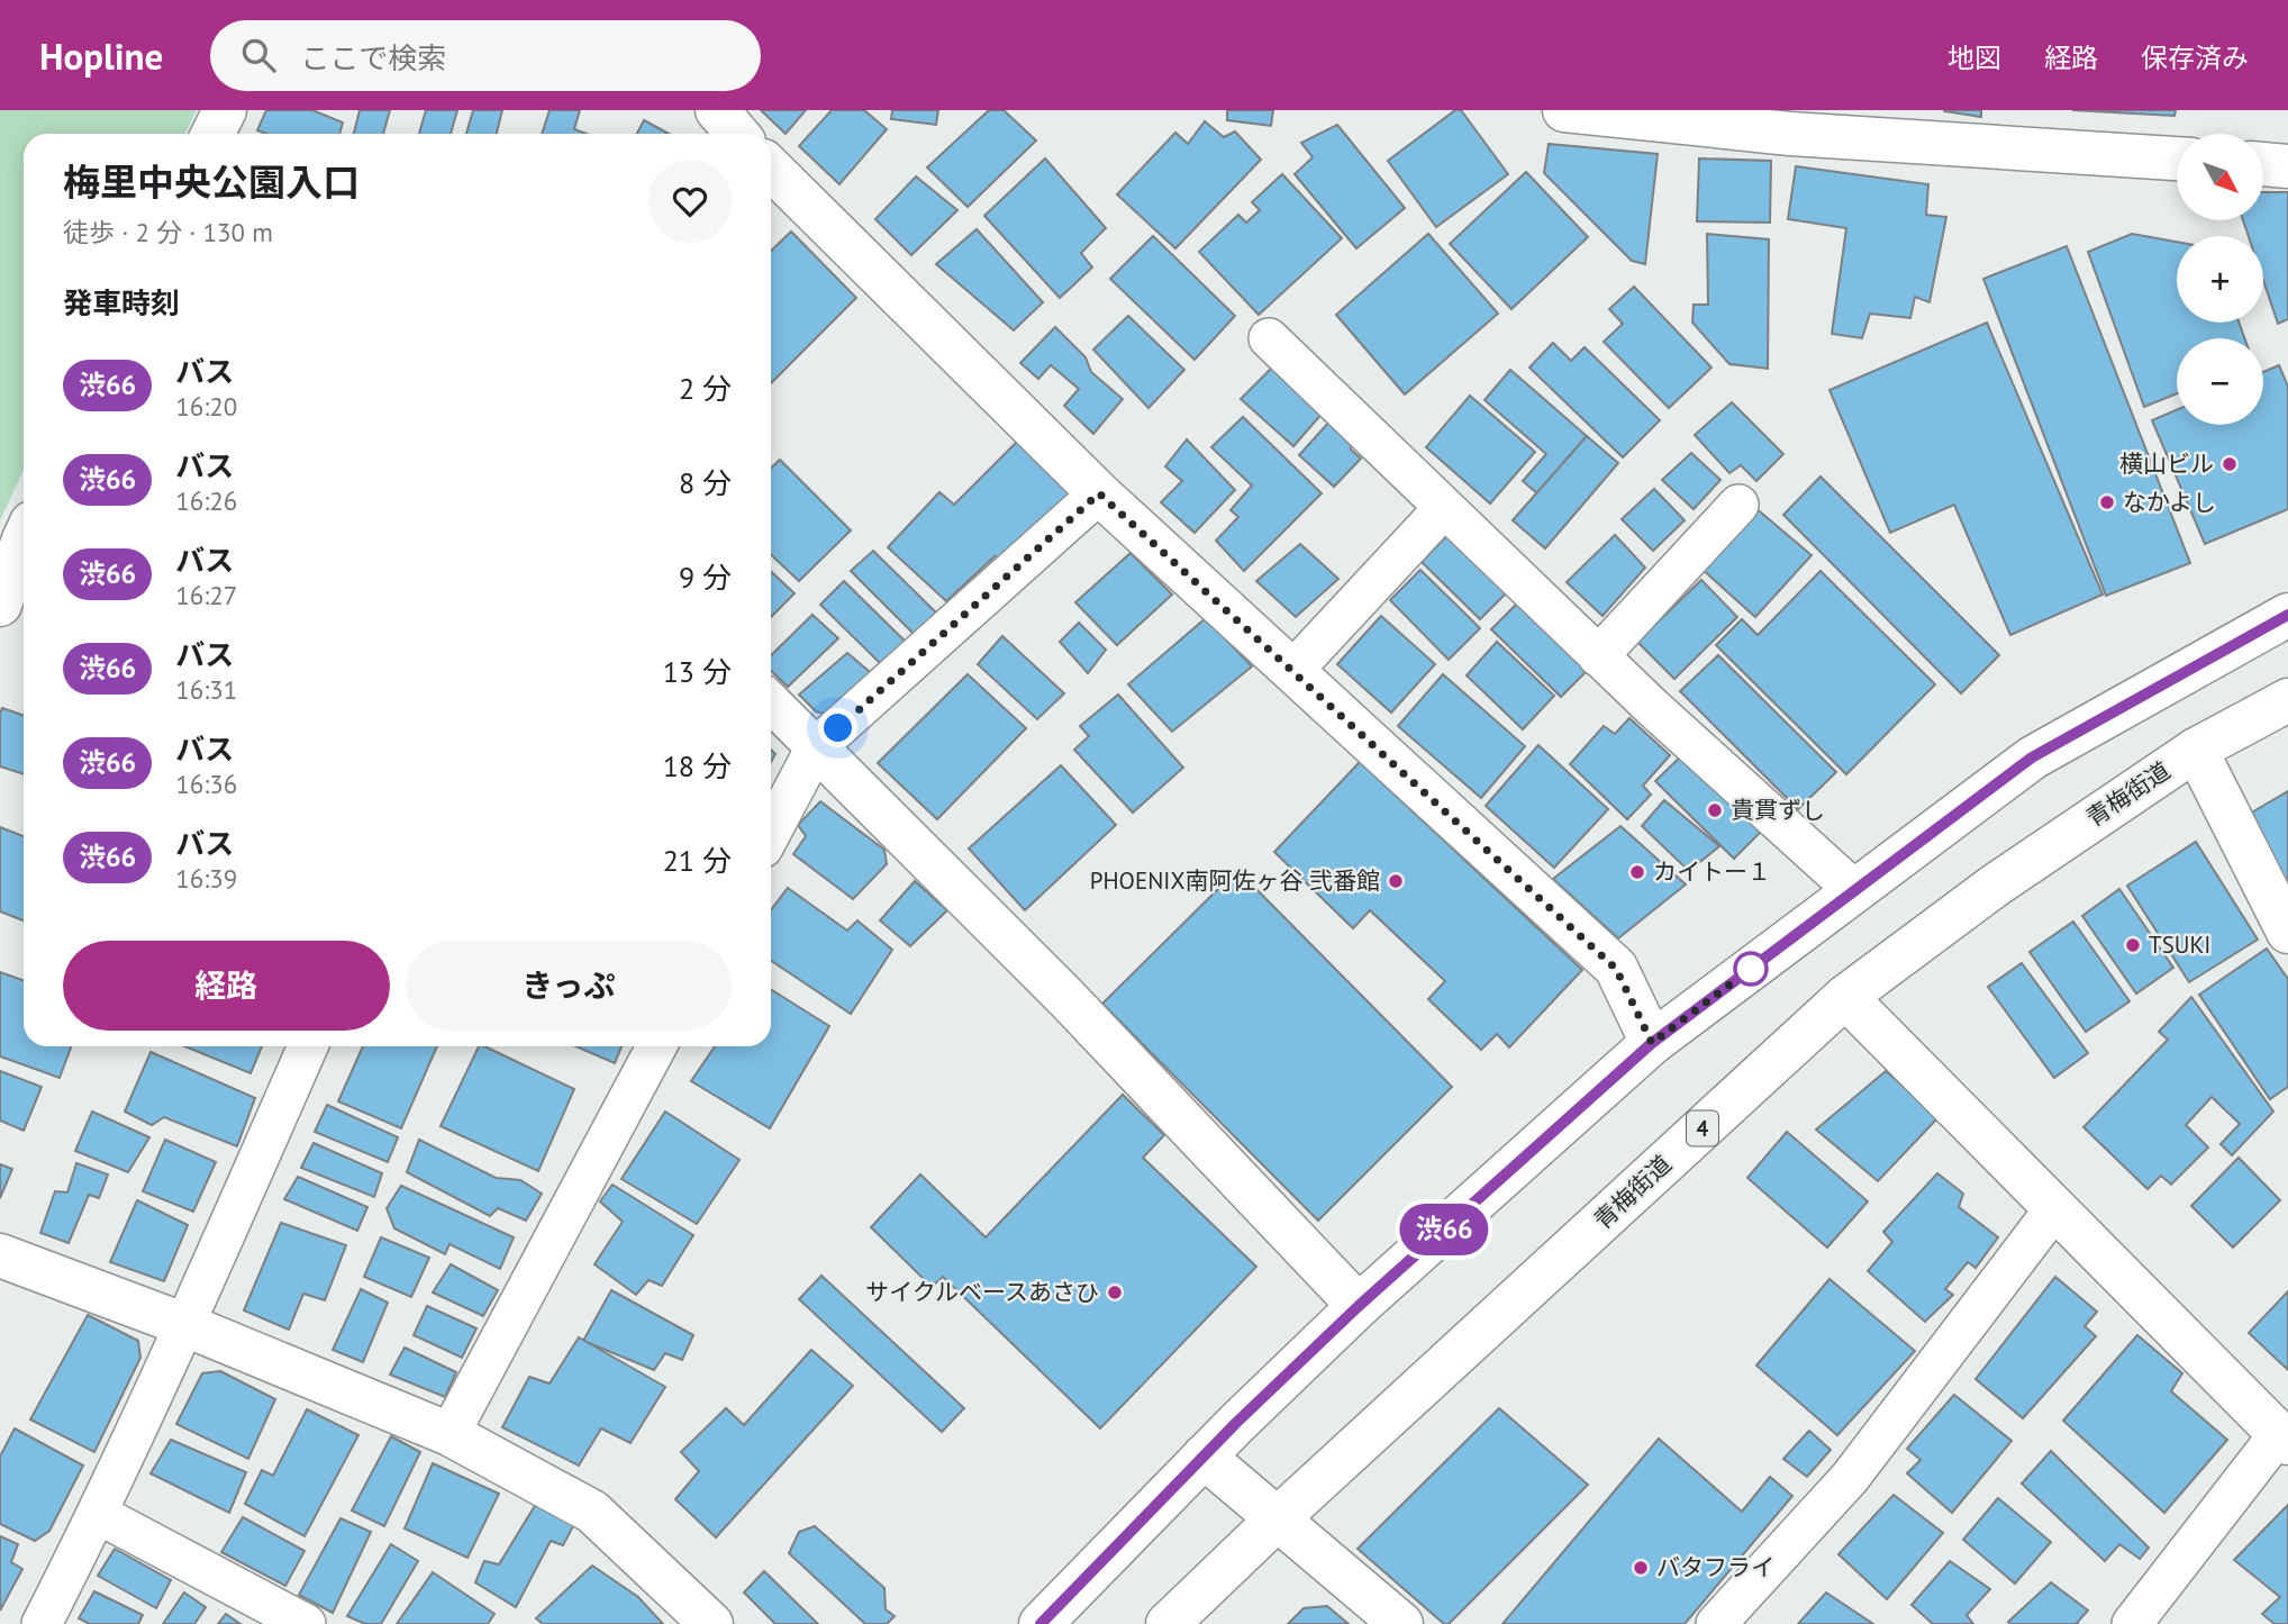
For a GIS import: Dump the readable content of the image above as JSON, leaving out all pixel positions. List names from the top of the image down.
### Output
{
  "streets": {
    "street": ["青梅街道", "4"]
  },
  "places": [
    "横山ビル",
    "なかよし",
    "貴貫ずし",
    "カイトー１",
    "PHOENIX南阿佐ヶ谷 弐番館",
    "TSUKI",
    "サイクルベースあさひ",
    "バタフライ"
  ],
  "lines": ["bus line 渋66"],
  "north": "bottom right",
  "page": {
    "header": "Hopline",
    "search": "ここで検索",
    "nav": ["地図", "経路", "保存済み"],
    "on_map": "渋66",
    "map_buttons": ["+", "−"],
    "heading": [
      ["梅里中央公園入口", "徒歩 · 2 分 · 130 m"],
      "発車時刻"
    ],
    "list": [
      {
        "mark": "渋66",
        "name": "バス",
        "note": "16:20",
        "value": "2 分"
      },
      {
        "mark": "渋66",
        "name": "バス",
        "note": "16:26",
        "value": "8 分"
      },
      {
        "mark": "渋66",
        "name": "バス",
        "note": "16:27",
        "value": "9 分"
      },
      {
        "mark": "渋66",
        "name": "バス",
        "note": "16:31",
        "value": "13 分"
      },
      {
        "mark": "渋66",
        "name": "バス",
        "note": "16:36",
        "value": "18 分"
      },
      {
        "mark": "渋66",
        "name": "バス",
        "note": "16:39",
        "value": "21 分"
      }
    ],
    "buttons": ["経路", "きっぷ"]
  }
}
